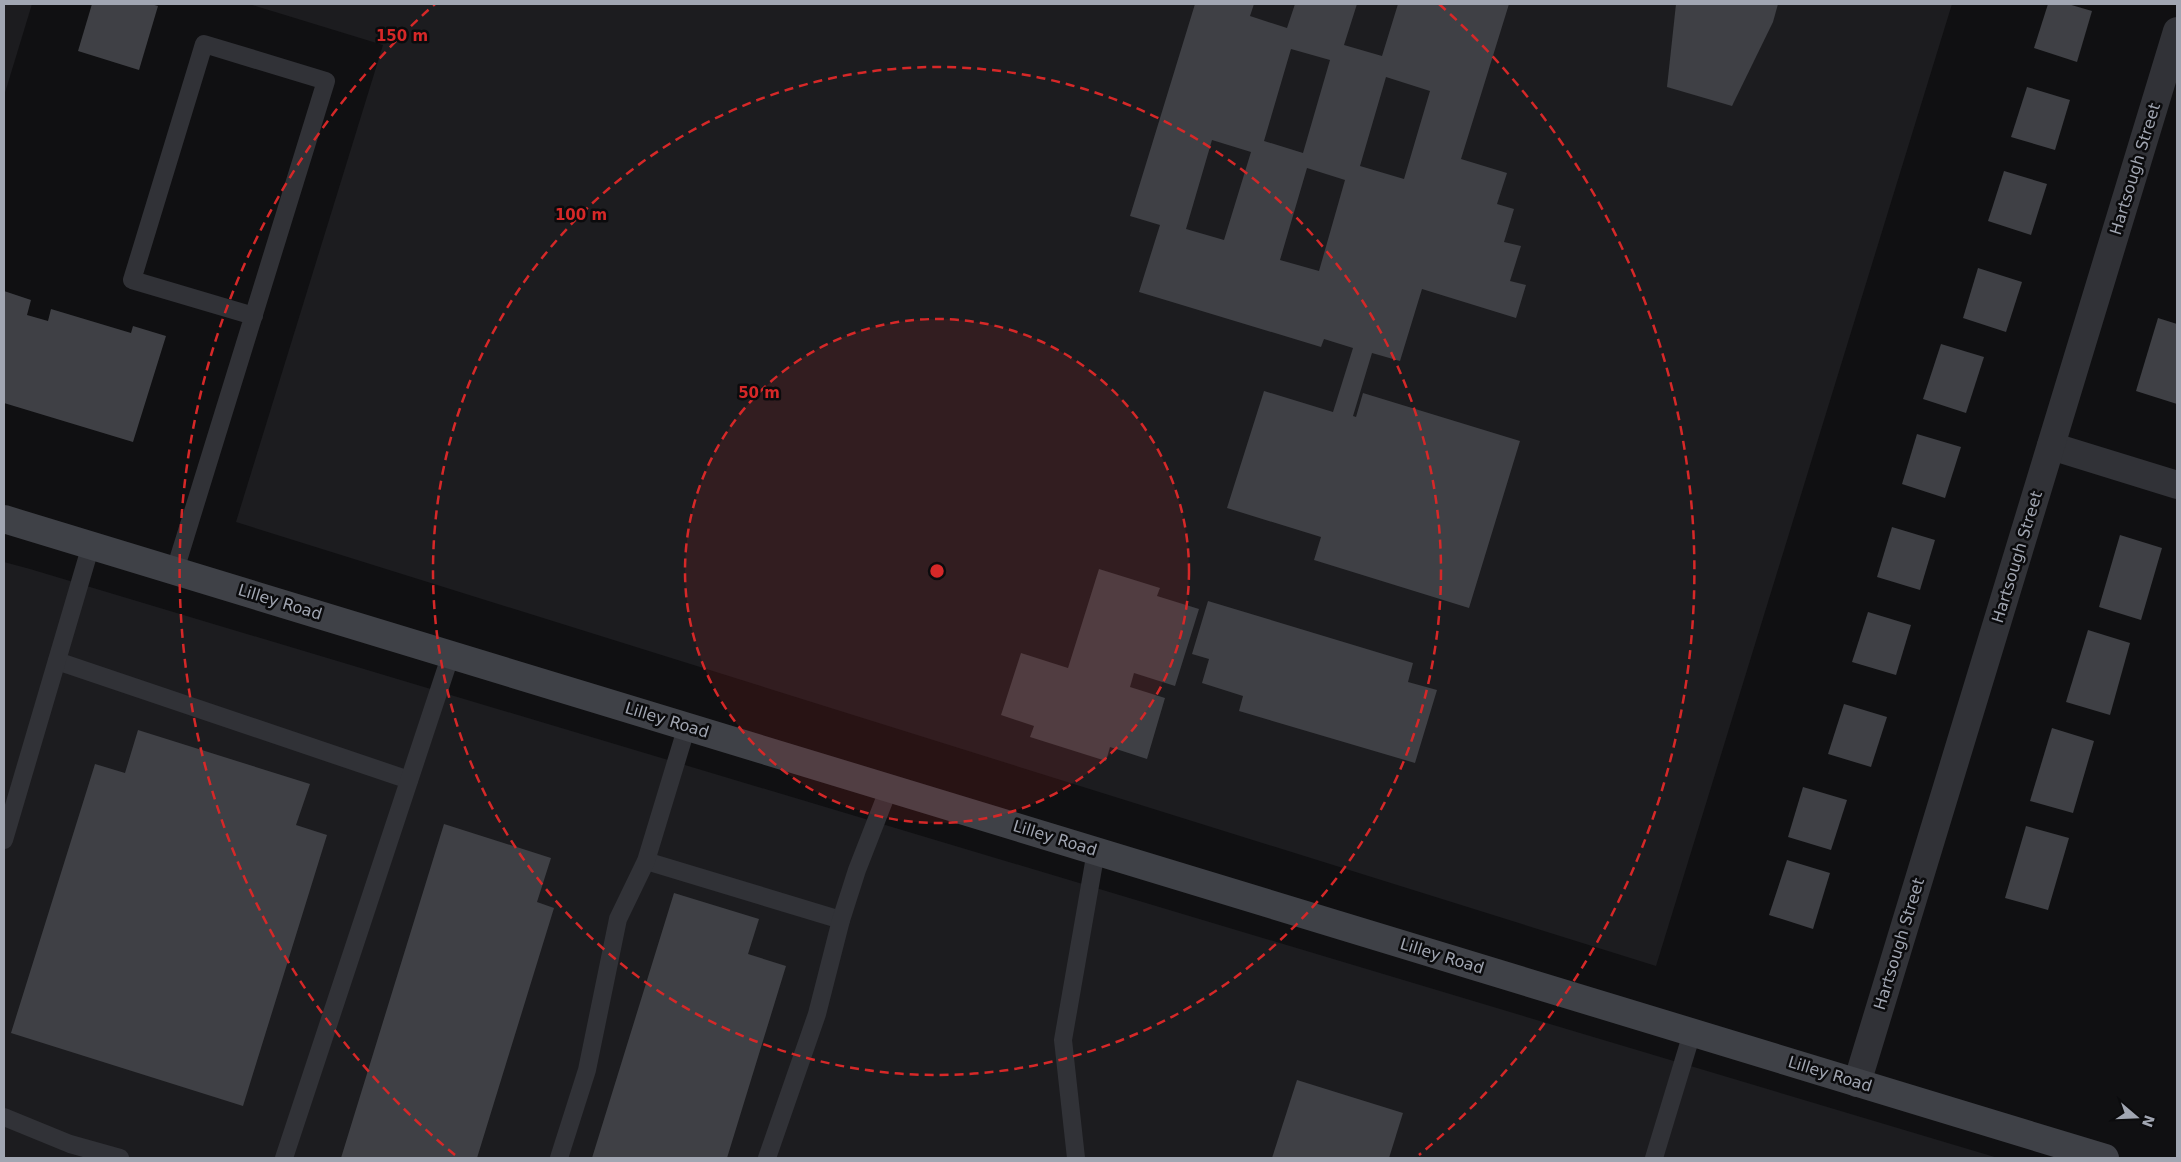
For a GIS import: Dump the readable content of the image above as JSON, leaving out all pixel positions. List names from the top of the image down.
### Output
{
  "streets": {
    "street": ["Hartsough Street", "Lilley Road"]
  },
  "crossings": [
    ["Hartsough Street", "Lilley Road"]
  ],
  "north": "right",
  "rings": ["150 m", "100 m", "50 m"]
}
